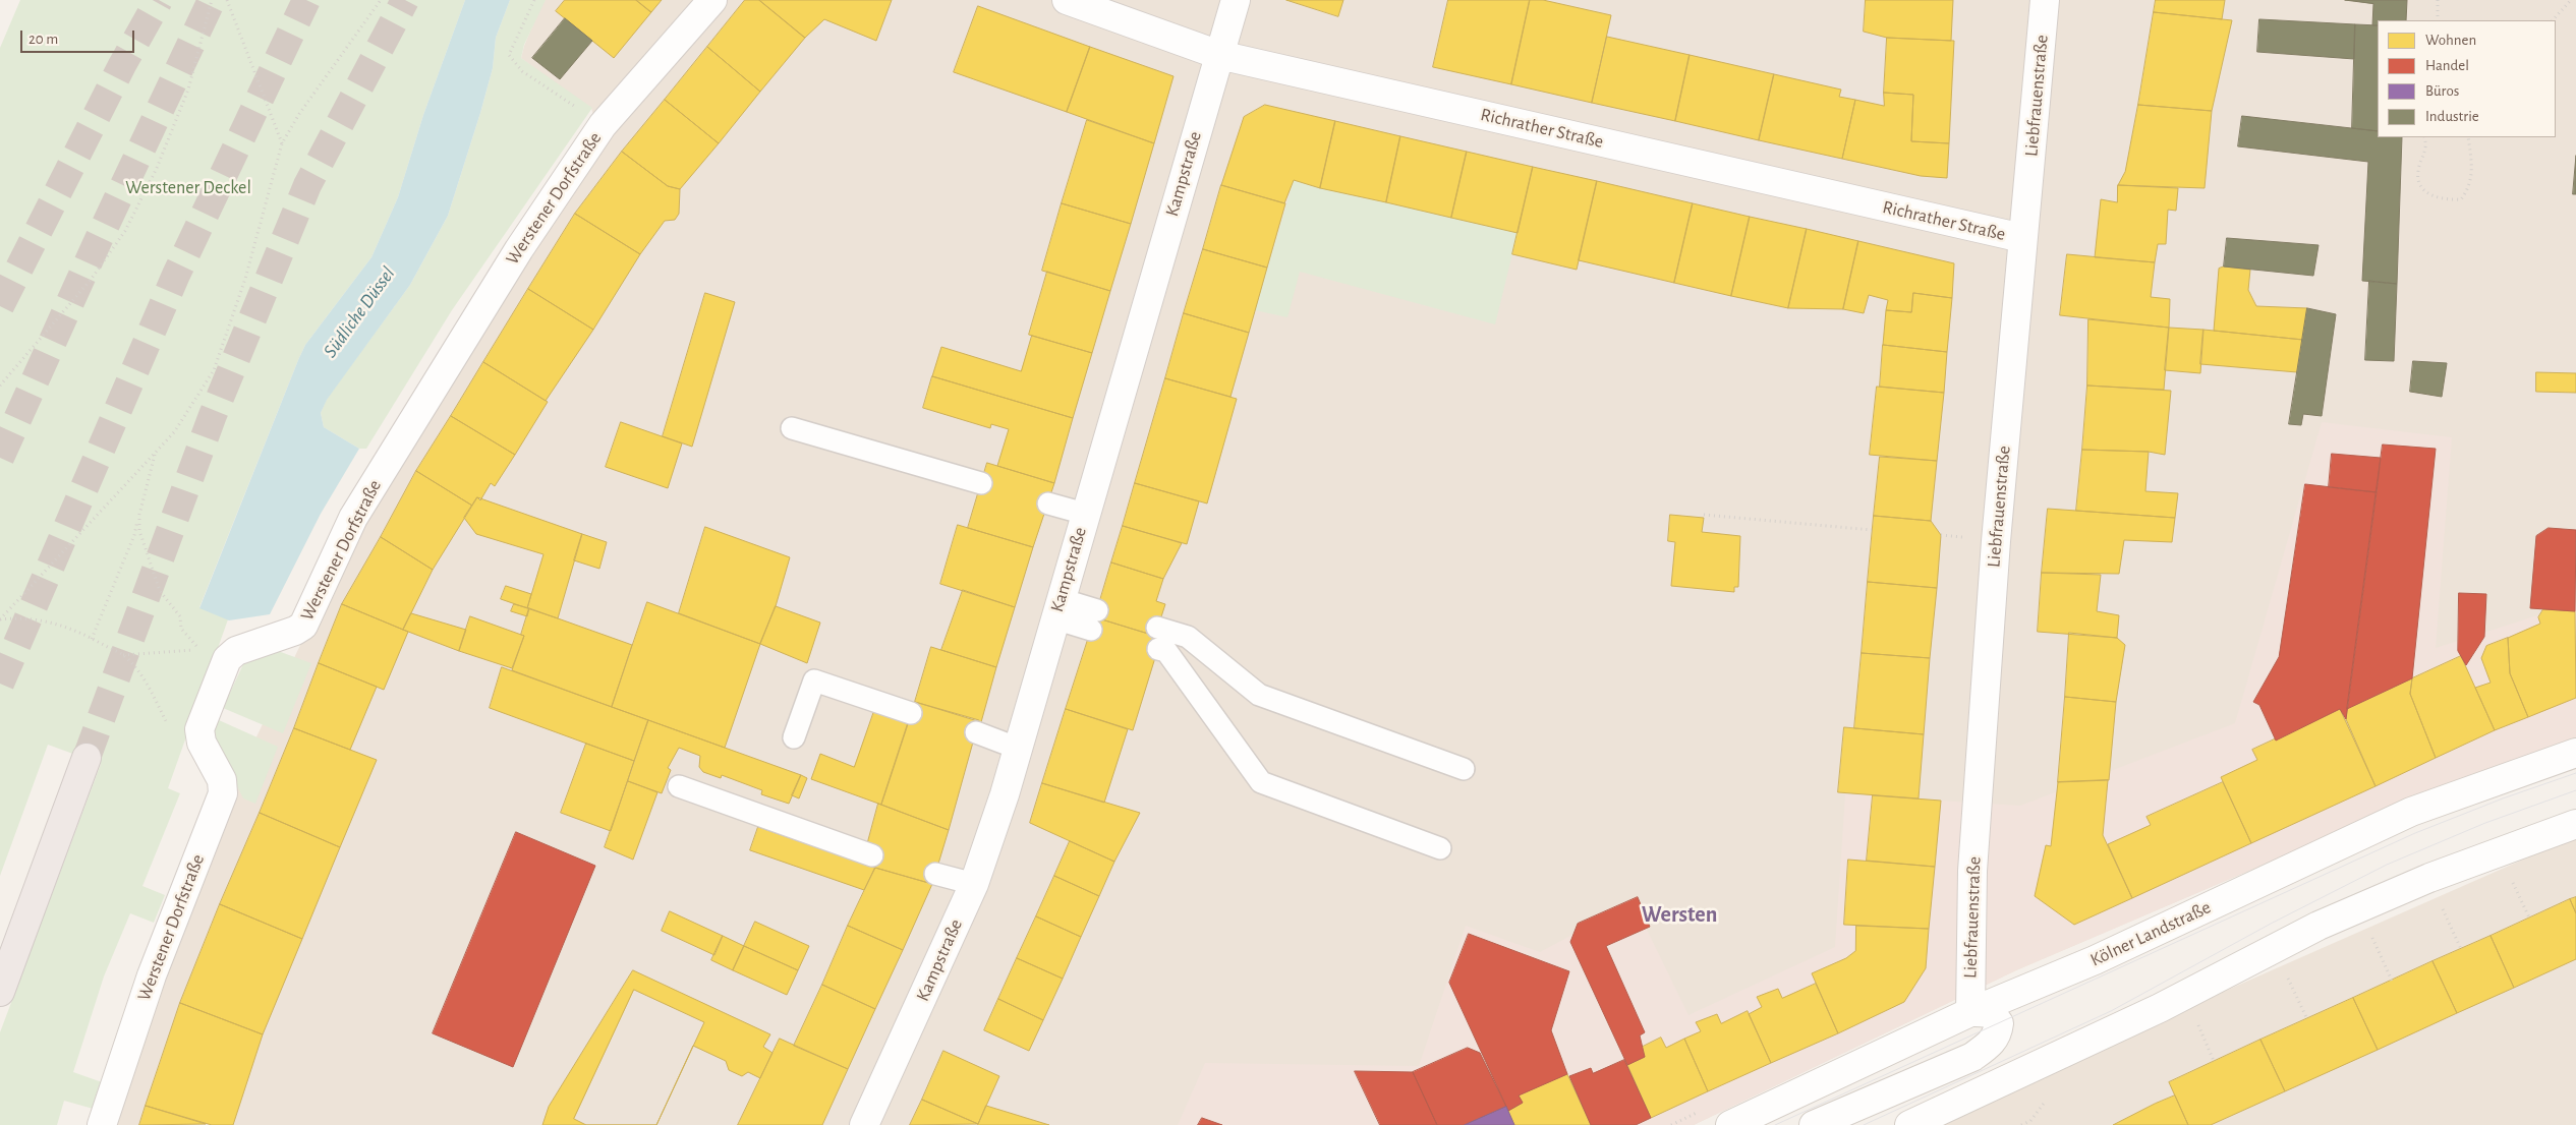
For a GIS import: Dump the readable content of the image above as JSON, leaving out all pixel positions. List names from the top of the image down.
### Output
{
  "streets": {
    "street": [
      "Liebfrauenstraße",
      "Richrather Straße",
      "Kampstraße",
      "Werstener Dorfstraße",
      "Kölner Landstraße"
    ]
  },
  "crossings": [
    ["Liebfrauenstraße", "Richrather Straße"],
    ["Liebfrauenstraße", "Kölner Landstraße"],
    ["Richrather Straße", "Kampstraße"]
  ],
  "districts": ["Wersten"],
  "water": ["Südliche Düssel"],
  "parks": ["Werstener Deckel"],
  "legend": [
    "Wohnen",
    "Handel",
    "Büros",
    "Industrie"
  ],
  "scale_bar": "20 m"
}
